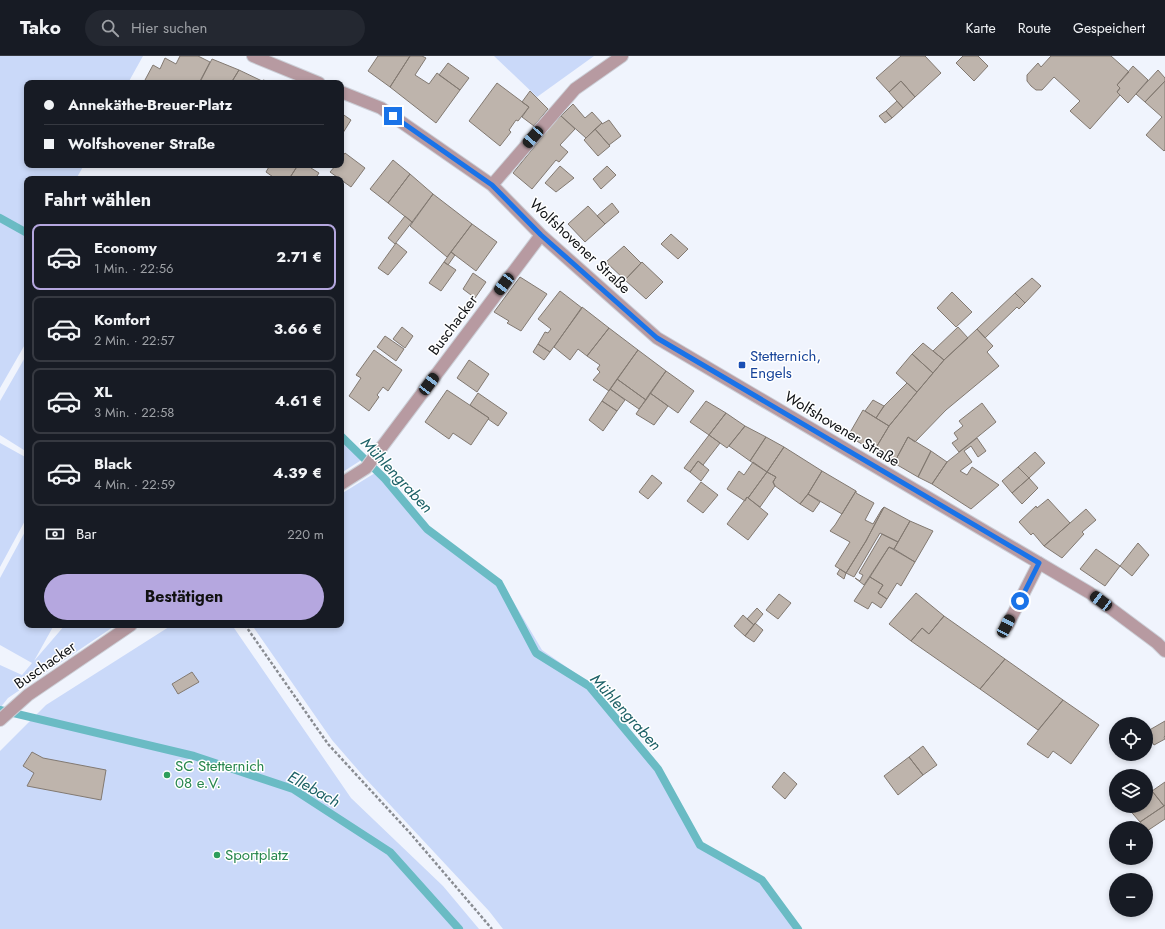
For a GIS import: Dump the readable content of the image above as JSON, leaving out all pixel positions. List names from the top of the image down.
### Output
{
  "streets": {
    "street": ["Wolfshovener Straße", "Buschacker"]
  },
  "crossings": [
    ["Wolfshovener Straße", "Buschacker"]
  ],
  "water": ["Mühlengraben", "Ellebach"],
  "places": {
    "transit": ["Stetternich, Engels"],
    "other": ["SC Stetternich 08 e.V.", "Sportplatz"]
  },
  "page": {
    "header": "Tako",
    "search": "Hier suchen",
    "nav": ["Karte", "Route", "Gespeichert"],
    "banner": ["Annekäthe-Breuer-Platz", "Wolfshovener Straße"],
    "heading": "Fahrt wählen",
    "list": [
      {
        "name": "Economy",
        "note": "1 Min. · 22:56",
        "value": "2.71 €"
      },
      {
        "name": "Komfort",
        "note": "2 Min. · 22:57",
        "value": "3.66 €"
      },
      {
        "name": "XL",
        "note": "3 Min. · 22:58",
        "value": "4.61 €"
      },
      {
        "name": "Black",
        "note": "4 Min. · 22:59",
        "value": "4.39 €"
      }
    ],
    "pay": ["Bar", "220 m"],
    "buttons": "Bestätigen",
    "map_buttons": ["+", "−"]
  }
}
